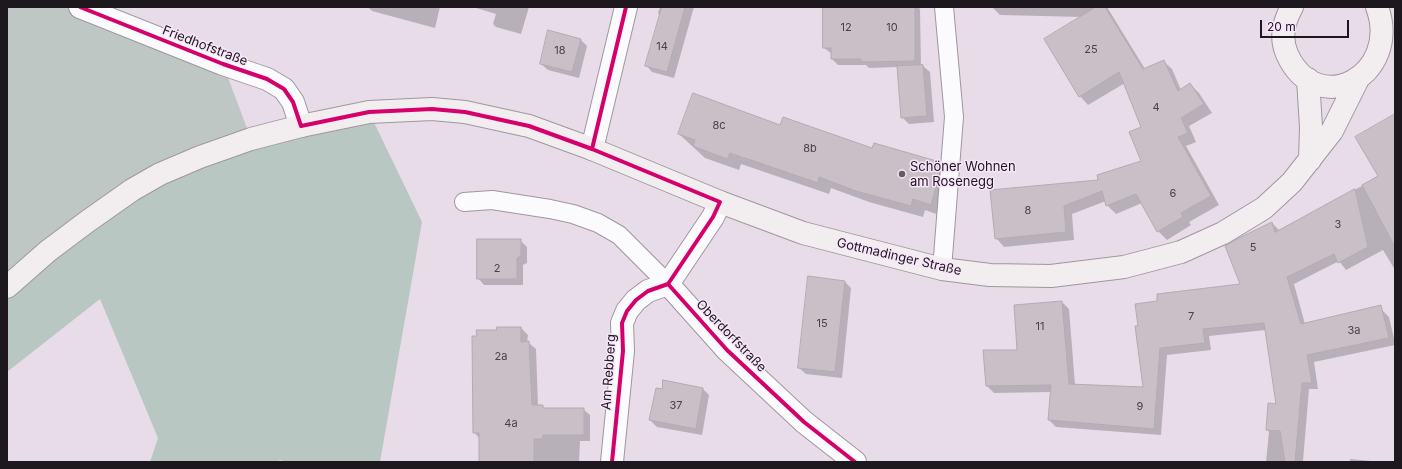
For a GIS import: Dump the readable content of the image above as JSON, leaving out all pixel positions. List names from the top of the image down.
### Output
{
  "streets": {
    "main road": ["Gottmadinger Straße"],
    "street": ["Friedhofstraße", "Oberdorfstraße", "Am Rebberg"]
  },
  "crossings": [
    ["Friedhofstraße", "Gottmadinger Straße"],
    ["Oberdorfstraße", "Am Rebberg"]
  ],
  "places": ["Schöner Wohnen am Rosenegg"],
  "house_numbers": [
    "12",
    "10",
    "14",
    "25",
    "18",
    "4",
    "8c",
    "8b",
    "6",
    "8",
    "3",
    "5",
    "2",
    "7",
    "15",
    "11",
    "3a",
    "2a",
    "37",
    "9",
    "4a"
  ],
  "scale_bar": "20 m"
}
